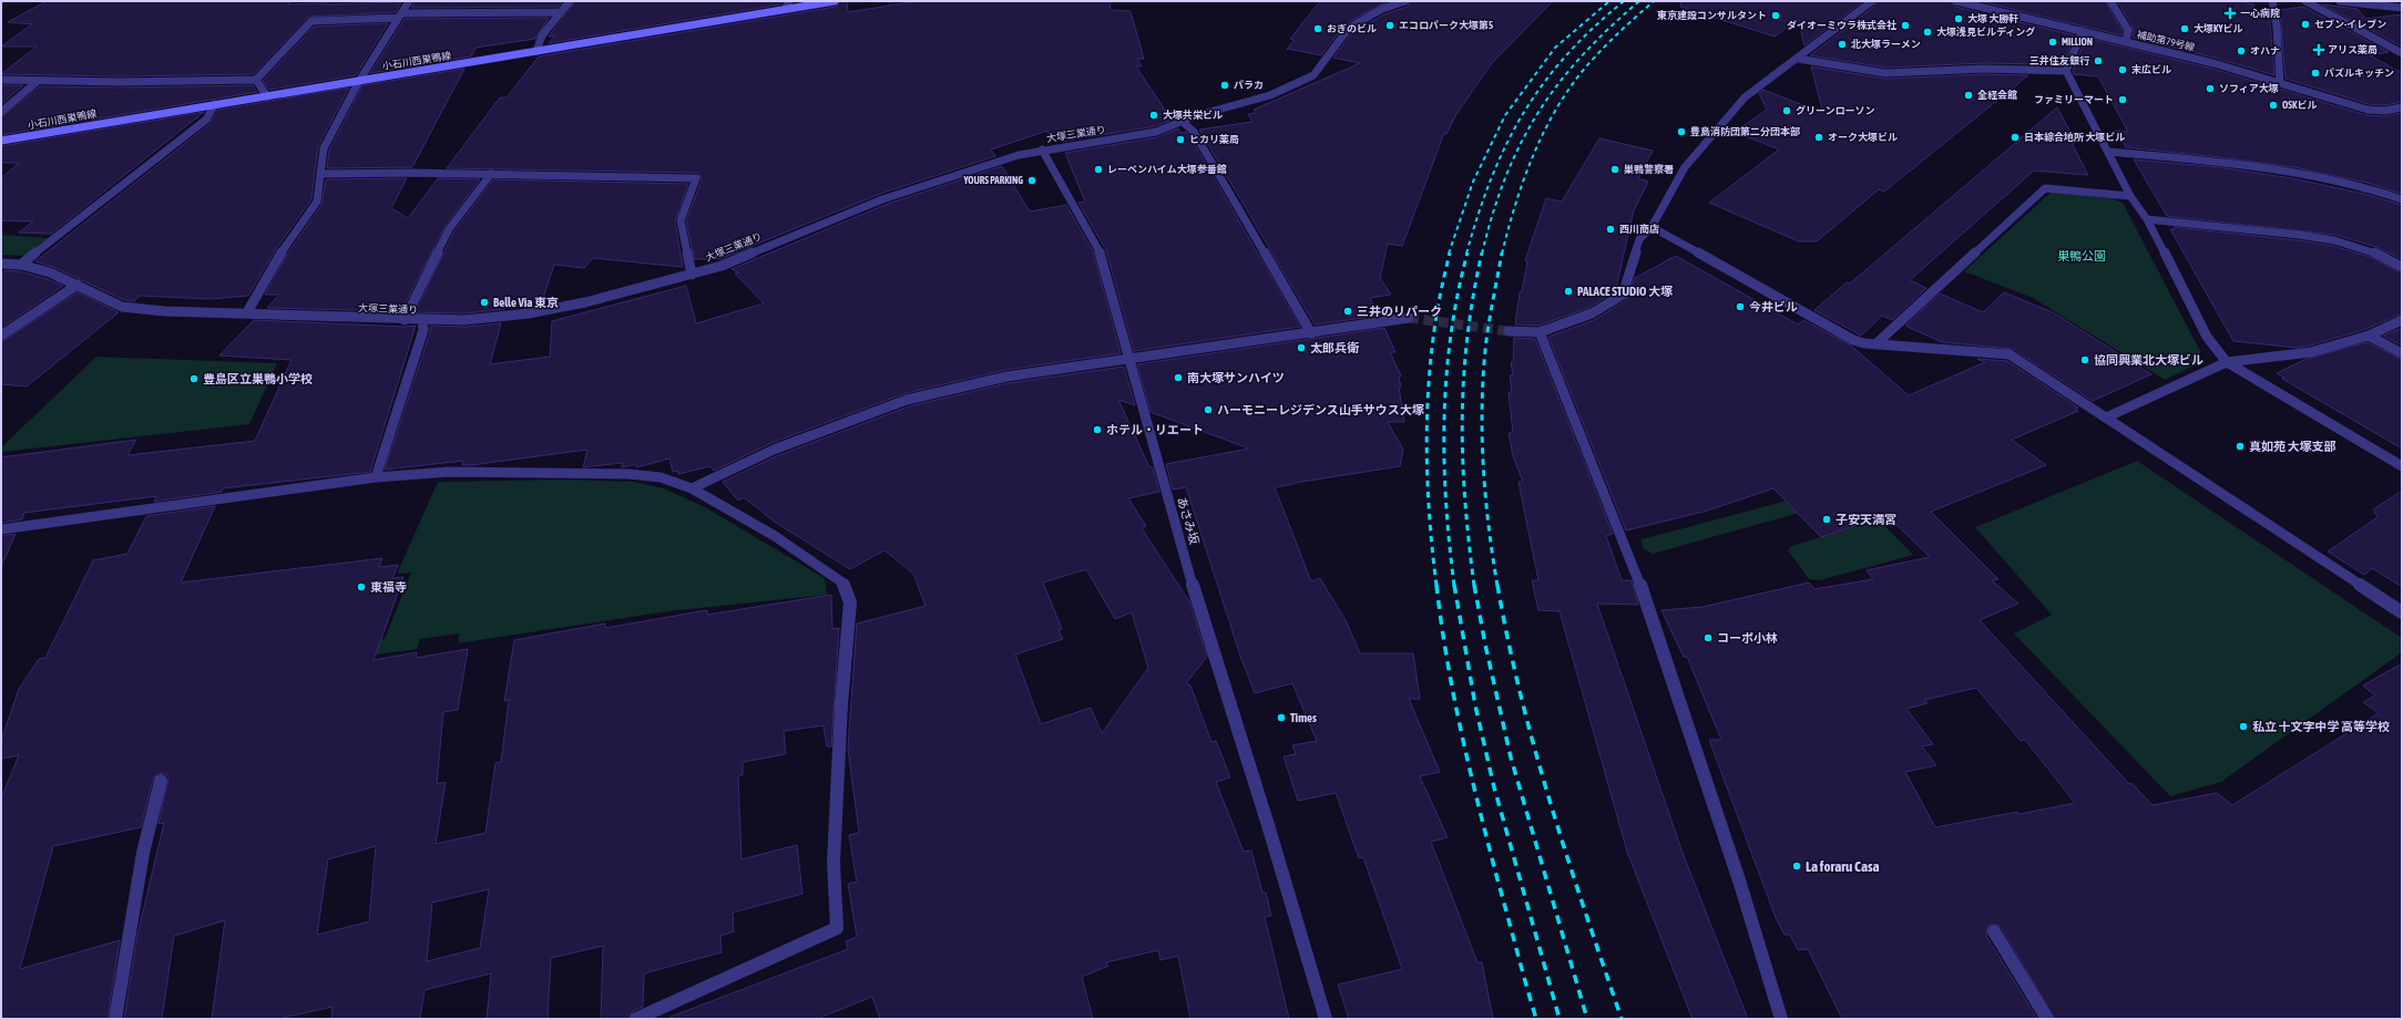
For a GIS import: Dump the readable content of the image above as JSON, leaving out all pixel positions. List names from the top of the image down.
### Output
{
  "streets": {
    "main road": ["小石川西巣鴨線"],
    "street": ["補助第79号線", "大塚三業通り", "あさみ坂"]
  },
  "crossings": [
    ["大塚三業通り", "あさみ坂"]
  ],
  "parks": ["巣鴨公園"],
  "places": {
    "health": ["一心病院", "アリス薬局"],
    "other": [
      "東京建設コンサルタント",
      "大塚 大勝軒",
      "セブン-イレブン",
      "エコロパーク大塚第5",
      "ダイオーミウラ株式会社",
      "おぎのビル",
      "大塚KYビル",
      "大塚浅見ビルディング",
      "MILLION",
      "北大塚ラーメン",
      "オハナ",
      "三井住友銀行",
      "末広ビル",
      "パズルキッチン",
      "パラカ",
      "ソフィア大塚",
      "全経会館",
      "ファミリーマート",
      "OSKビル",
      "グリーンローソン",
      "大塚共栄ビル",
      "豊島消防団第二分団本部",
      "オーク大塚ビル",
      "日本綜合地所 大塚ビル",
      "ヒカリ薬局",
      "レーベンハイム大塚参番館",
      "巣鴨警察署",
      "YOURS PARKING",
      "西川商店",
      "PALACE STUDIO 大塚",
      "Belle Via 東京",
      "今井ビル",
      "三井のリパーク",
      "太郎兵衛",
      "協同興業北大塚ビル",
      "南大塚サンハイツ",
      "豊島区立巣鴨小学校",
      "ハーモニーレジデンス山手サウス大塚",
      "ホテル・リエート",
      "真如苑 大塚支部",
      "子安天満宮",
      "東福寺",
      "コーポ小林",
      "Times",
      "私立 十文字中学 高等学校",
      "La foraru Casa"
    ]
  }
}
